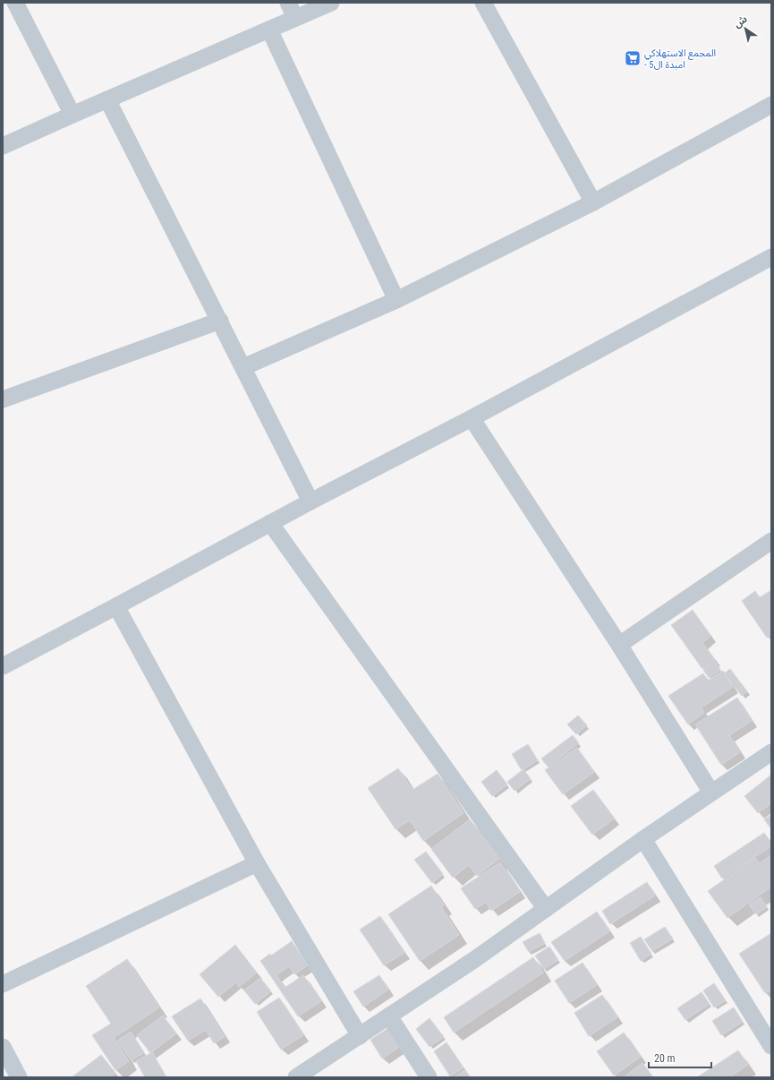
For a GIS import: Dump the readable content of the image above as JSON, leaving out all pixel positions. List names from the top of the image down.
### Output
{
  "places": {
    "supermarket": ["المجمع الاستهلاكي - امبدة ال5"]
  },
  "scale_bar": "20 m",
  "north": "top left"
}
